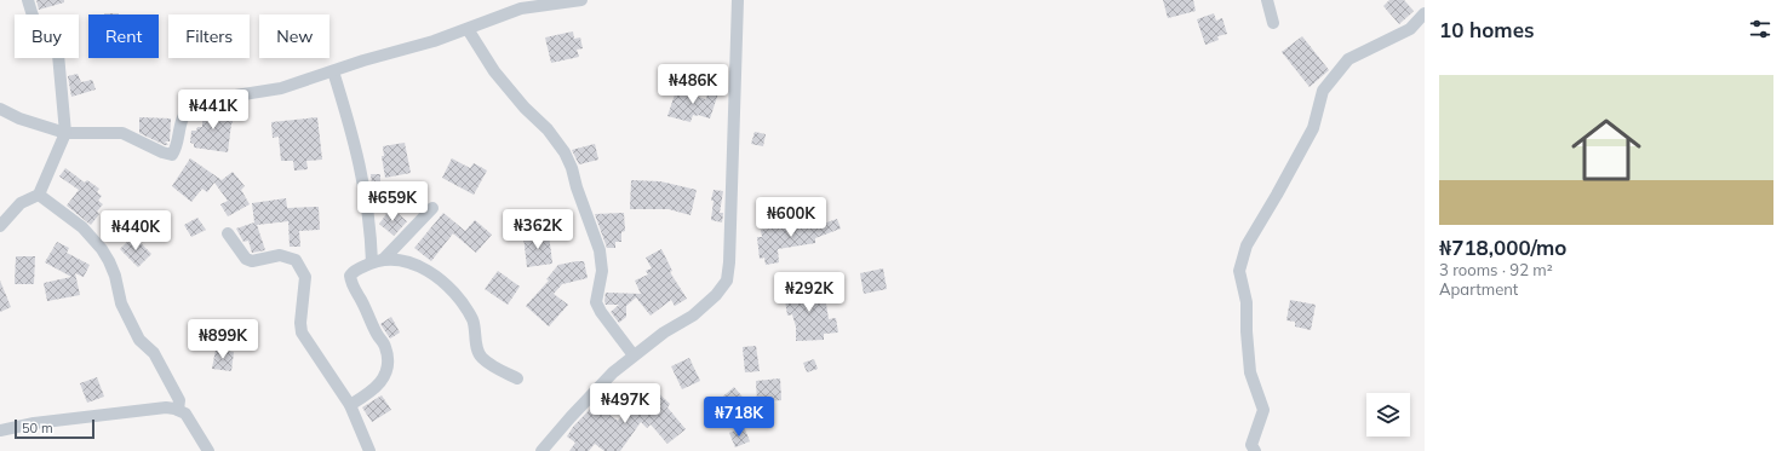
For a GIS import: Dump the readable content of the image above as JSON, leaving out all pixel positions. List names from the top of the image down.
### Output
{
  "scale_bar": "50 m",
  "page": {
    "heading": "10 homes",
    "chip": [
      "Buy",
      "Rent",
      "Filters",
      "New"
    ],
    "list": [
      {
        "name": "₦718,000/mo",
        "note": "3 rooms · 92 m² · Apartment"
      }
    ],
    "price": [
      "₦486K",
      "₦441K",
      "₦659K",
      "₦600K",
      "₦362K",
      "₦440K",
      "₦292K",
      "₦899K",
      "₦497K",
      "₦718K"
    ],
    "scale": "50 m"
  }
}
